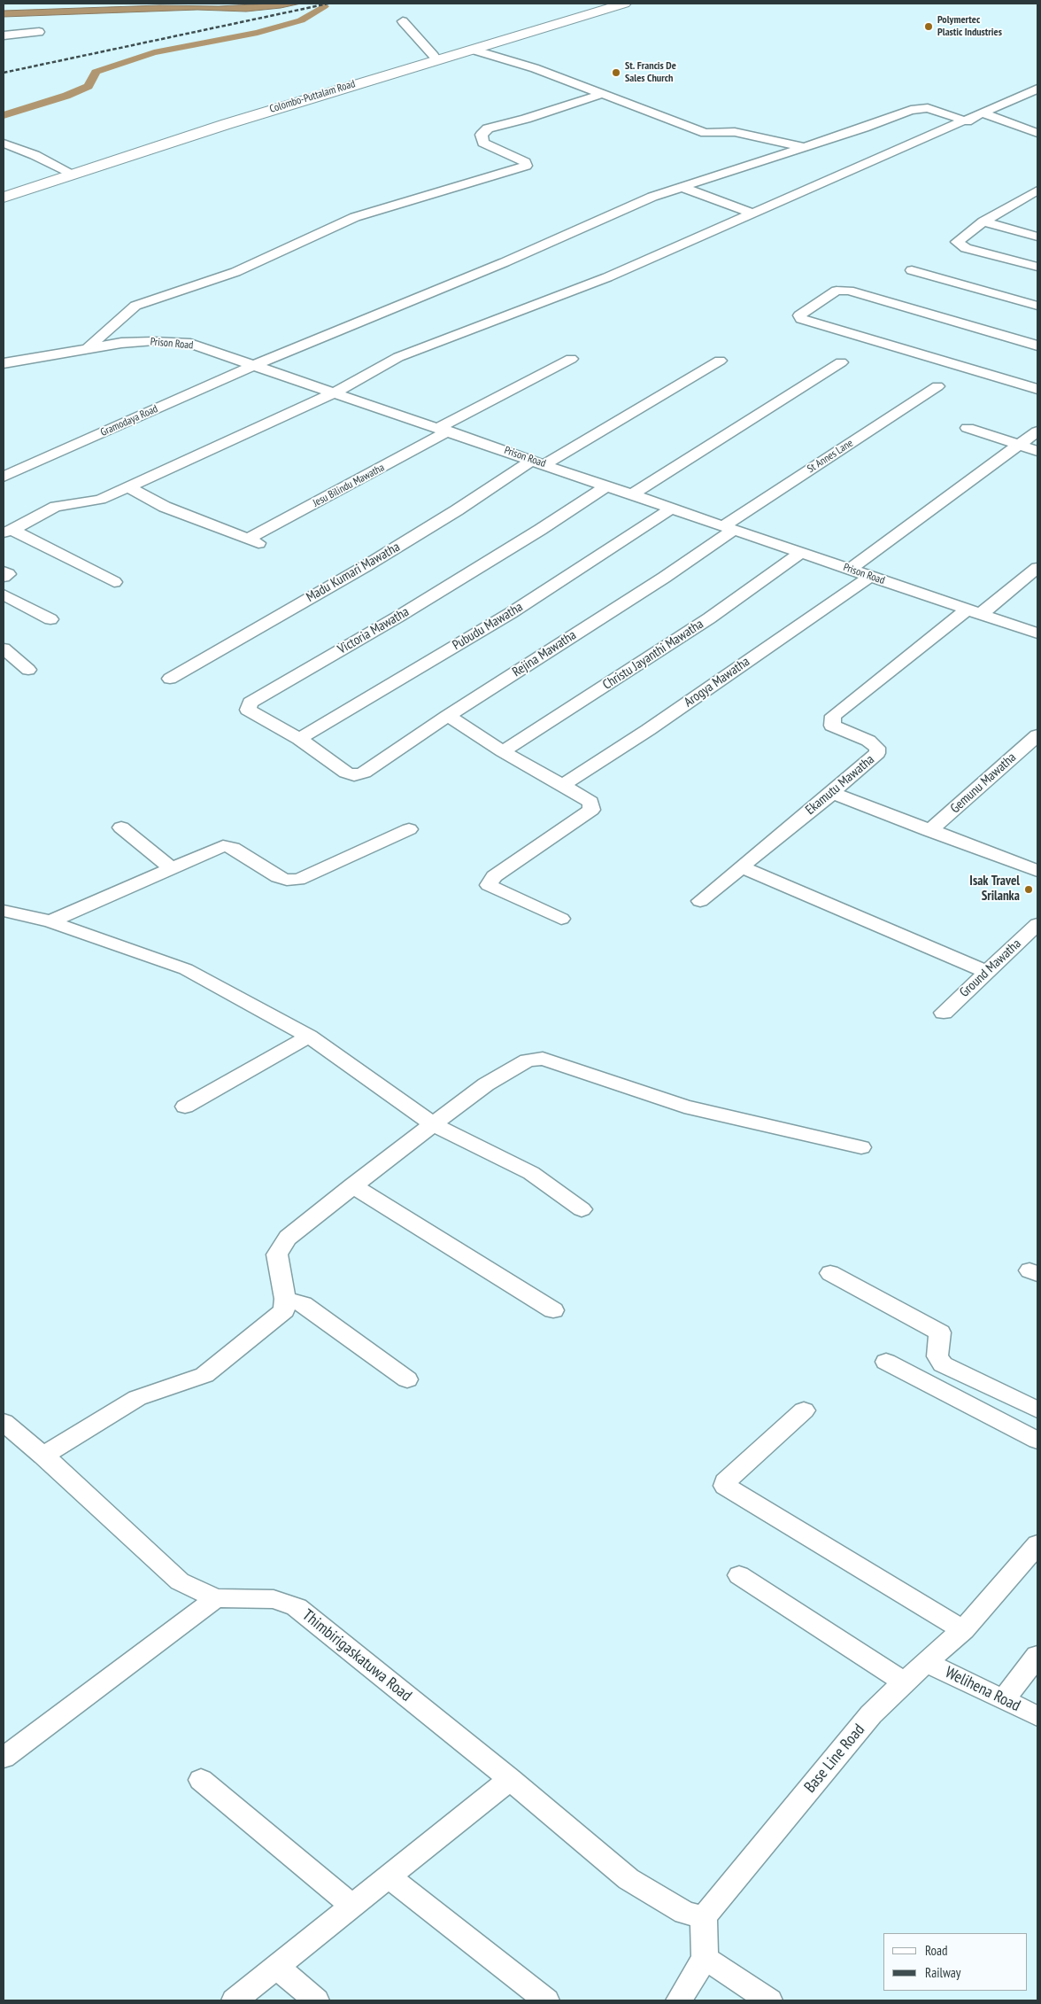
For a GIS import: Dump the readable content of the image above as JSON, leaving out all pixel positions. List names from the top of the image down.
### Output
{
  "streets": {
    "highway": ["Colombo-Puttalam Road"],
    "street": [
      "Prison Road",
      "Gramodaya Road",
      "St Annes Lane",
      "Jesu Bilindu Mawatha",
      "Madu Kumari Mawatha",
      "Pubudu Mawatha",
      "Victoria Mawatha",
      "Rejina Mawatha",
      "Christu Jayanthi Mawatha",
      "Arogya Mawatha",
      "Gemunu Mawatha",
      "Ekamutu Mawatha",
      "Ground Mawatha",
      "Thimbirigaskatuwa Road",
      "Welihena Road",
      "Base Line Road"
    ]
  },
  "crossings": [
    ["Prison Road", "Gramodaya Road"],
    ["Prison Road", "St Annes Lane"],
    ["Prison Road", "Jesu Bilindu Mawatha"],
    ["Prison Road", "Madu Kumari Mawatha"],
    ["Prison Road", "Pubudu Mawatha"],
    ["Prison Road", "Victoria Mawatha"],
    ["Prison Road", "Rejina Mawatha"],
    ["Prison Road", "Christu Jayanthi Mawatha"],
    ["Prison Road", "Arogya Mawatha"],
    ["Prison Road", "Ekamutu Mawatha"],
    ["St Annes Lane", "Rejina Mawatha"],
    ["Pubudu Mawatha", "Victoria Mawatha"],
    ["Victoria Mawatha", "Rejina Mawatha"],
    ["Thimbirigaskatuwa Road", "Base Line Road"],
    ["Welihena Road", "Base Line Road"]
  ],
  "places": ["Polymertec Plastic Industries", "St. Francis De Sales Church", "Isak Travel Srilanka"],
  "legend": ["Road", "Railway"]
}
